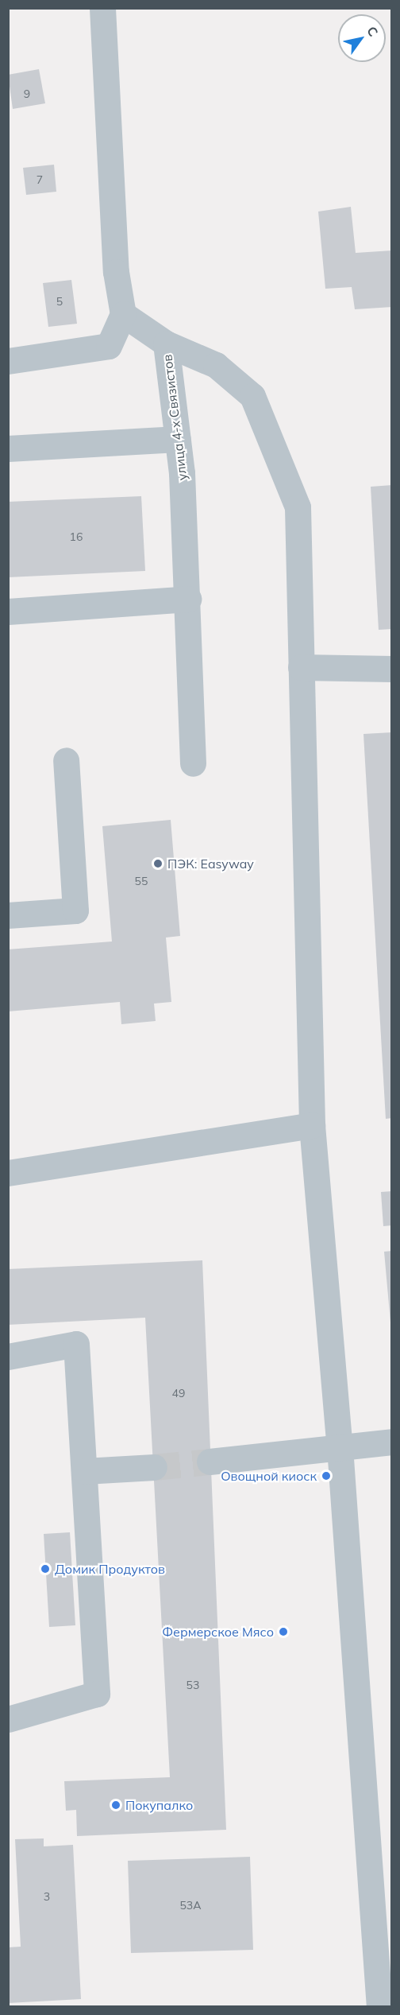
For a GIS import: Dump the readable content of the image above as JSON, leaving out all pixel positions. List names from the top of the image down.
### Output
{
  "streets": {
    "street": ["улица 4-х Связистов"]
  },
  "places": [
    "ПЭК: Easyway",
    "Овощной киоск",
    "Домик Продуктов",
    "Фермерское Мясо",
    "Покупалко"
  ],
  "house_numbers": [
    "9",
    "7",
    "5",
    "16",
    "55",
    "49",
    "53",
    "3",
    "53А"
  ],
  "north": "top right"
}
